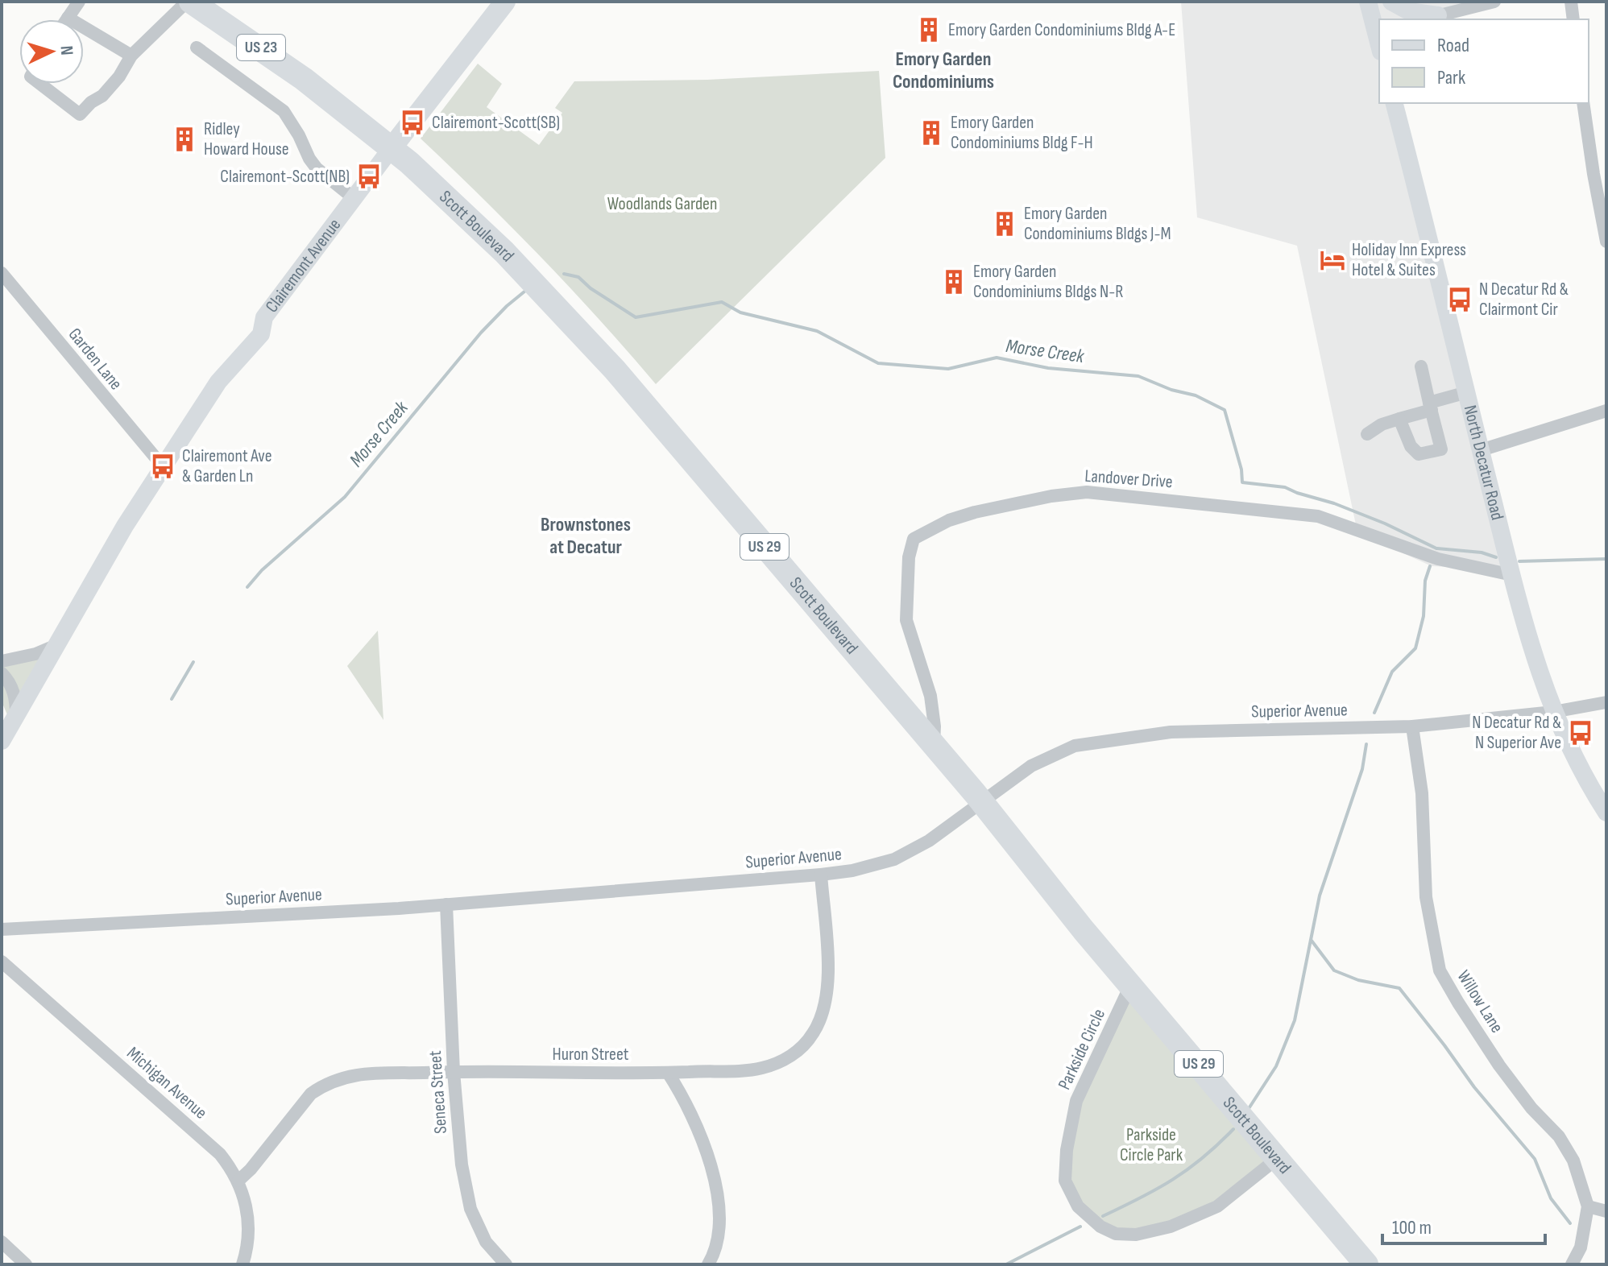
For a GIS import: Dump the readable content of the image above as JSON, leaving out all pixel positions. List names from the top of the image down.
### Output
{
  "streets": {
    "highway": ["US 23", "Scott Boulevard", "US 29"],
    "main road": ["Clairemont Avenue", "North Decatur Road"],
    "street": [
      "Garden Lane",
      "Landover Drive",
      "Superior Avenue",
      "Willow Lane",
      "Parkside Circle",
      "Huron Street",
      "Michigan Avenue",
      "Seneca Street"
    ]
  },
  "crossings": [
    ["Scott Boulevard", "Clairemont Avenue"],
    ["Scott Boulevard", "Landover Drive"],
    ["Scott Boulevard", "Superior Avenue"],
    ["Scott Boulevard", "Parkside Circle"],
    ["Clairemont Avenue", "Garden Lane"],
    ["North Decatur Road", "Landover Drive"],
    ["North Decatur Road", "Superior Avenue"],
    ["Superior Avenue", "Willow Lane"],
    ["Superior Avenue", "Huron Street"],
    ["Superior Avenue", "Seneca Street"],
    ["Huron Street", "Michigan Avenue"],
    ["Huron Street", "Seneca Street"]
  ],
  "districts": ["Emory Garden Condominiums", "Brownstones at Decatur"],
  "water": ["Morse Creek"],
  "parks": ["Woodlands Garden", "Parkside Circle Park"],
  "places": {
    "building": [
      "Emory Garden Condominiums Bldg A-E",
      "Emory Garden Condominiums Bldg F-H",
      "Ridley Howard House",
      "Emory Garden Condominiums Bldgs J-M",
      "Emory Garden Condominiums Bldgs N-R"
    ],
    "bus stop": [
      "Clairemont-Scott(SB)",
      "Clairemont-Scott(NB)",
      "N Decatur Rd & Clairmont Cir",
      "Clairemont Ave & Garden Ln",
      "N Decatur Rd & N Superior Ave"
    ],
    "hotel": ["Holiday Inn Express Hotel & Suites"]
  },
  "legend": ["Road", "Park"],
  "scale_bar": "100 m",
  "north": "right"
}
